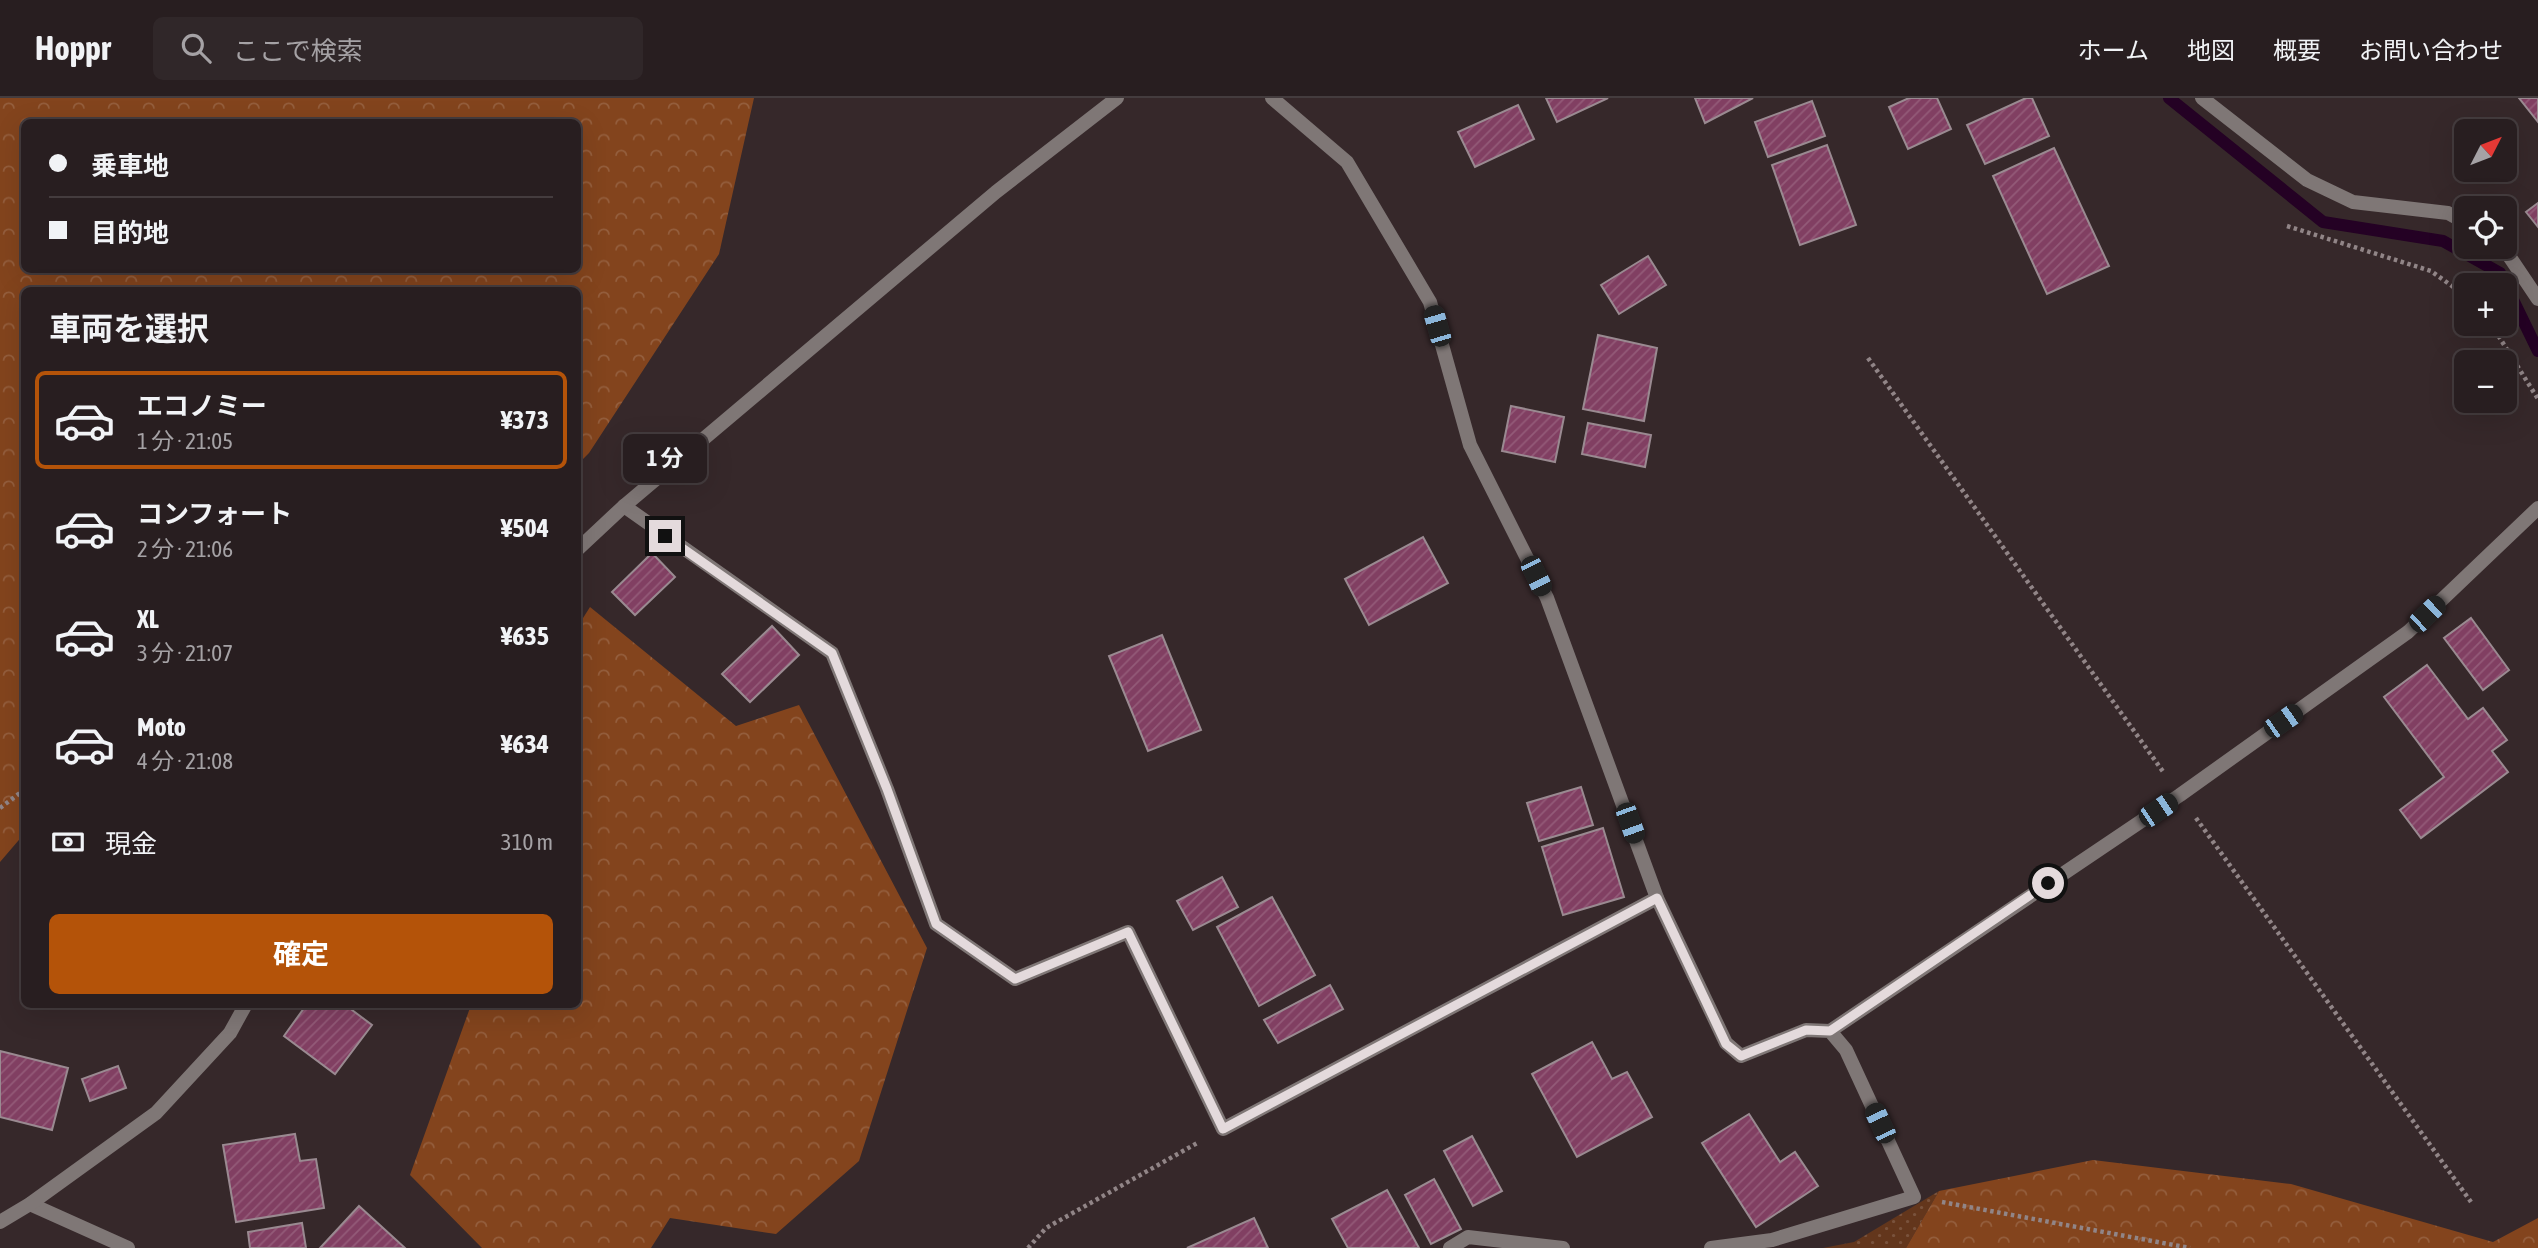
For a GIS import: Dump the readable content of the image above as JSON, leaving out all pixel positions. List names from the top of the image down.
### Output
{
  "north": "top right",
  "page": {
    "header": "Hoppr",
    "search": "ここで検索",
    "nav": [
      "ホーム",
      "地図",
      "概要",
      "お問い合わせ"
    ],
    "map_buttons": ["+", "−"],
    "banner": ["乗車地", "目的地"],
    "heading": "車両を選択",
    "list": [
      {
        "name": "エコノミー",
        "note": "1 分 · 21:05",
        "value": "¥373"
      },
      {
        "name": "コンフォート",
        "note": "2 分 · 21:06",
        "value": "¥504"
      },
      {
        "name": "XL",
        "note": "3 分 · 21:07",
        "value": "¥635"
      },
      {
        "name": "Moto",
        "note": "4 分 · 21:08",
        "value": "¥634"
      }
    ],
    "bubble": "1 分",
    "pay": ["現金", "310 m"],
    "buttons": "確定"
  }
}
